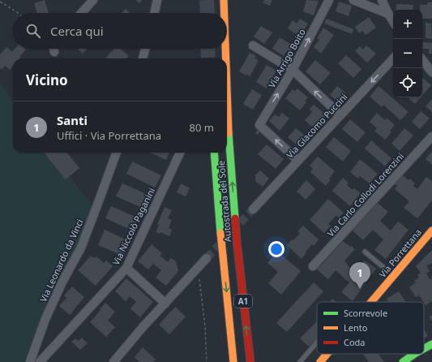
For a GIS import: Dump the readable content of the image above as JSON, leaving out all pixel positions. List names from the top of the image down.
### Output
{
  "streets": {
    "main road": ["Autostrada del Sole", "Via Porrettana", "A1"],
    "street": [
      "Via Arrigo Boito",
      "Via Giacomo Puccini",
      "Via Carlo Collodi Lorenzini",
      "Via Niccolò Paganini",
      "Via Leonardo da Vinci"
    ]
  },
  "crossings": [
    ["Via Arrigo Boito", "Via Giacomo Puccini"]
  ],
  "one_way": ["Via Arrigo Boito", "Via Giacomo Puccini"],
  "legend": ["Scorrevole", "Lento", "Coda"],
  "page": {
    "map_buttons": ["+", "−"],
    "search": "Cerca qui",
    "heading": "Vicino",
    "list": [
      {
        "mark": "1",
        "name": "Santi",
        "note": "Uffici · Via Porrettana",
        "value": "80 m"
      }
    ],
    "pins": "1"
  }
}
